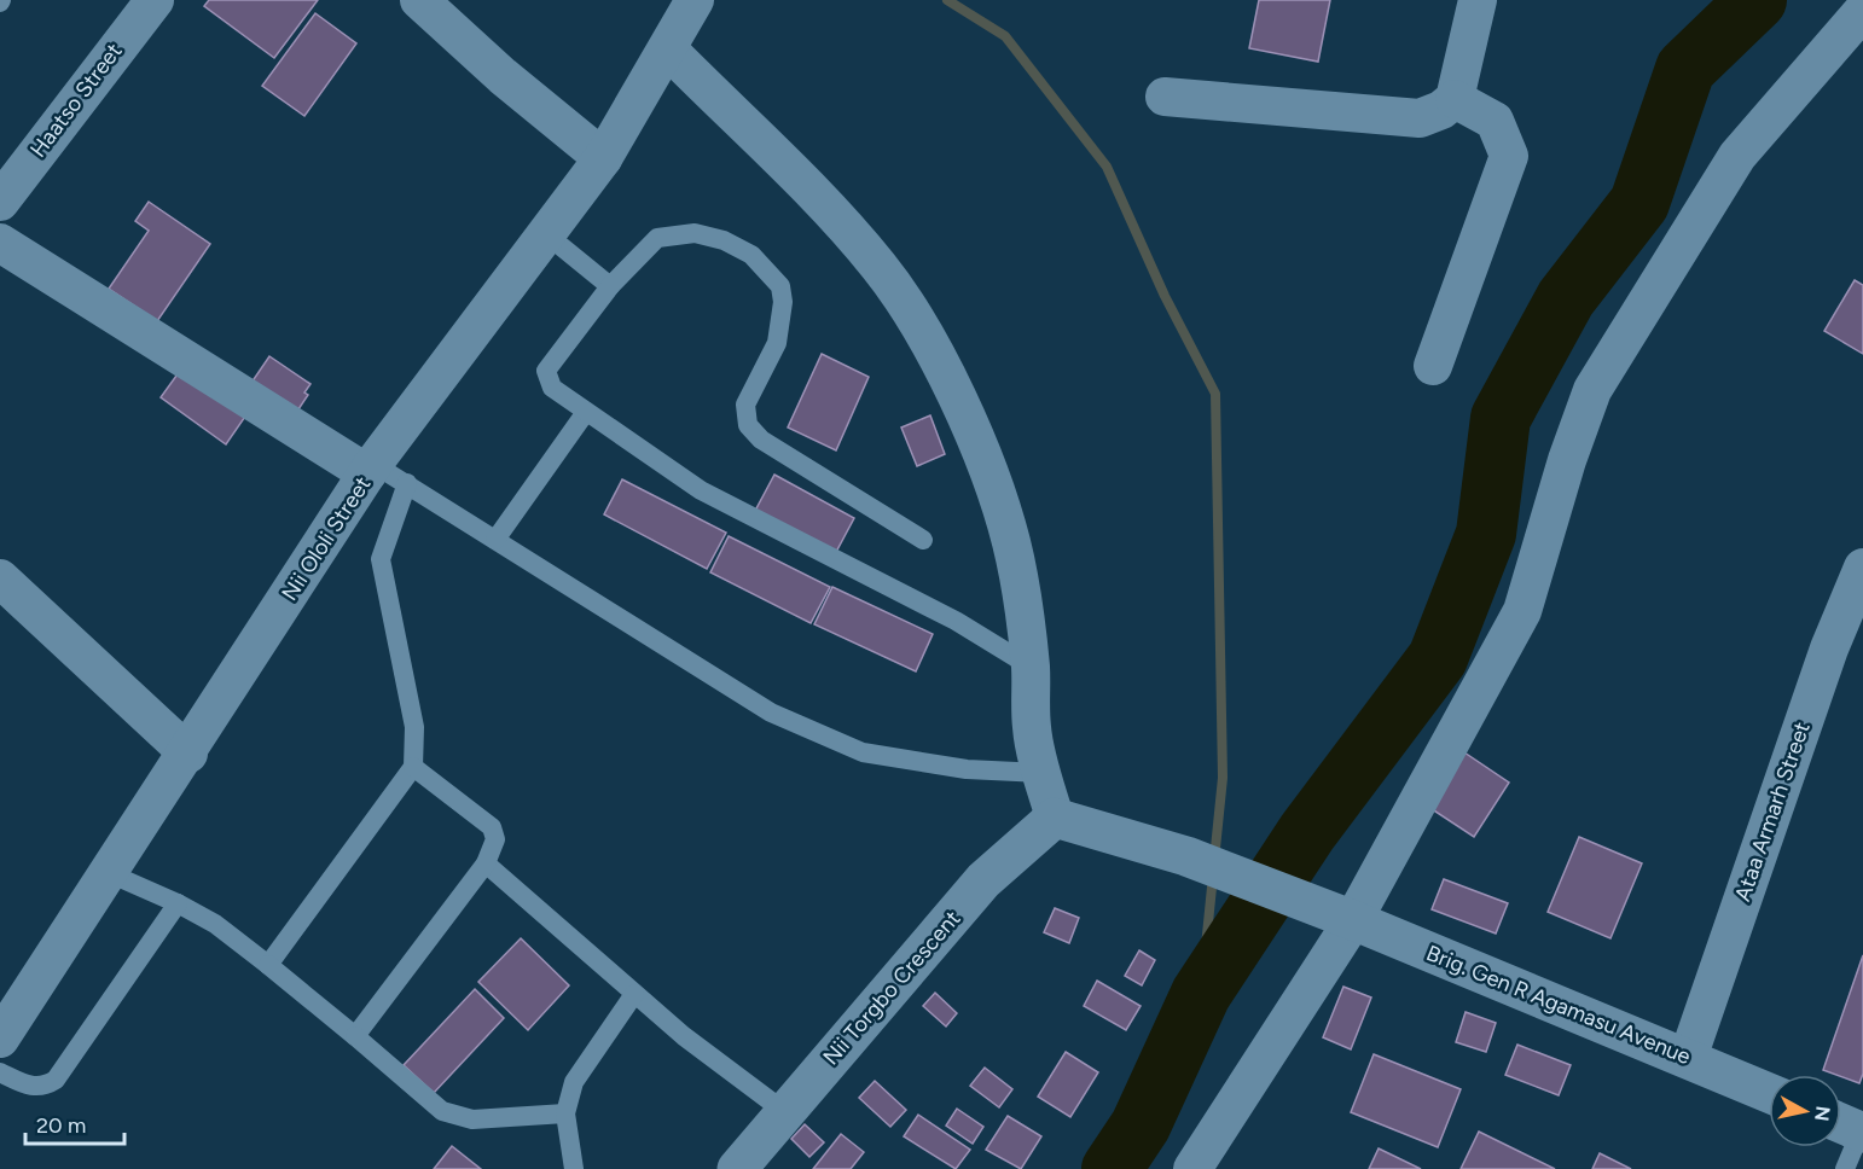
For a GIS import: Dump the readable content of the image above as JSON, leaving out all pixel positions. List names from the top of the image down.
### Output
{
  "streets": {
    "street": [
      "Haatso Street",
      "Nii Ololi Street",
      "Ataa Armarh Street",
      "Nii Torgbo Crescent",
      "Brig. Gen R Agamasu Avenue"
    ]
  },
  "crossings": [
    ["Ataa Armarh Street", "Brig. Gen R Agamasu Avenue"],
    ["Nii Torgbo Crescent", "Brig. Gen R Agamasu Avenue"]
  ],
  "scale_bar": "20 m",
  "north": "right"
}
